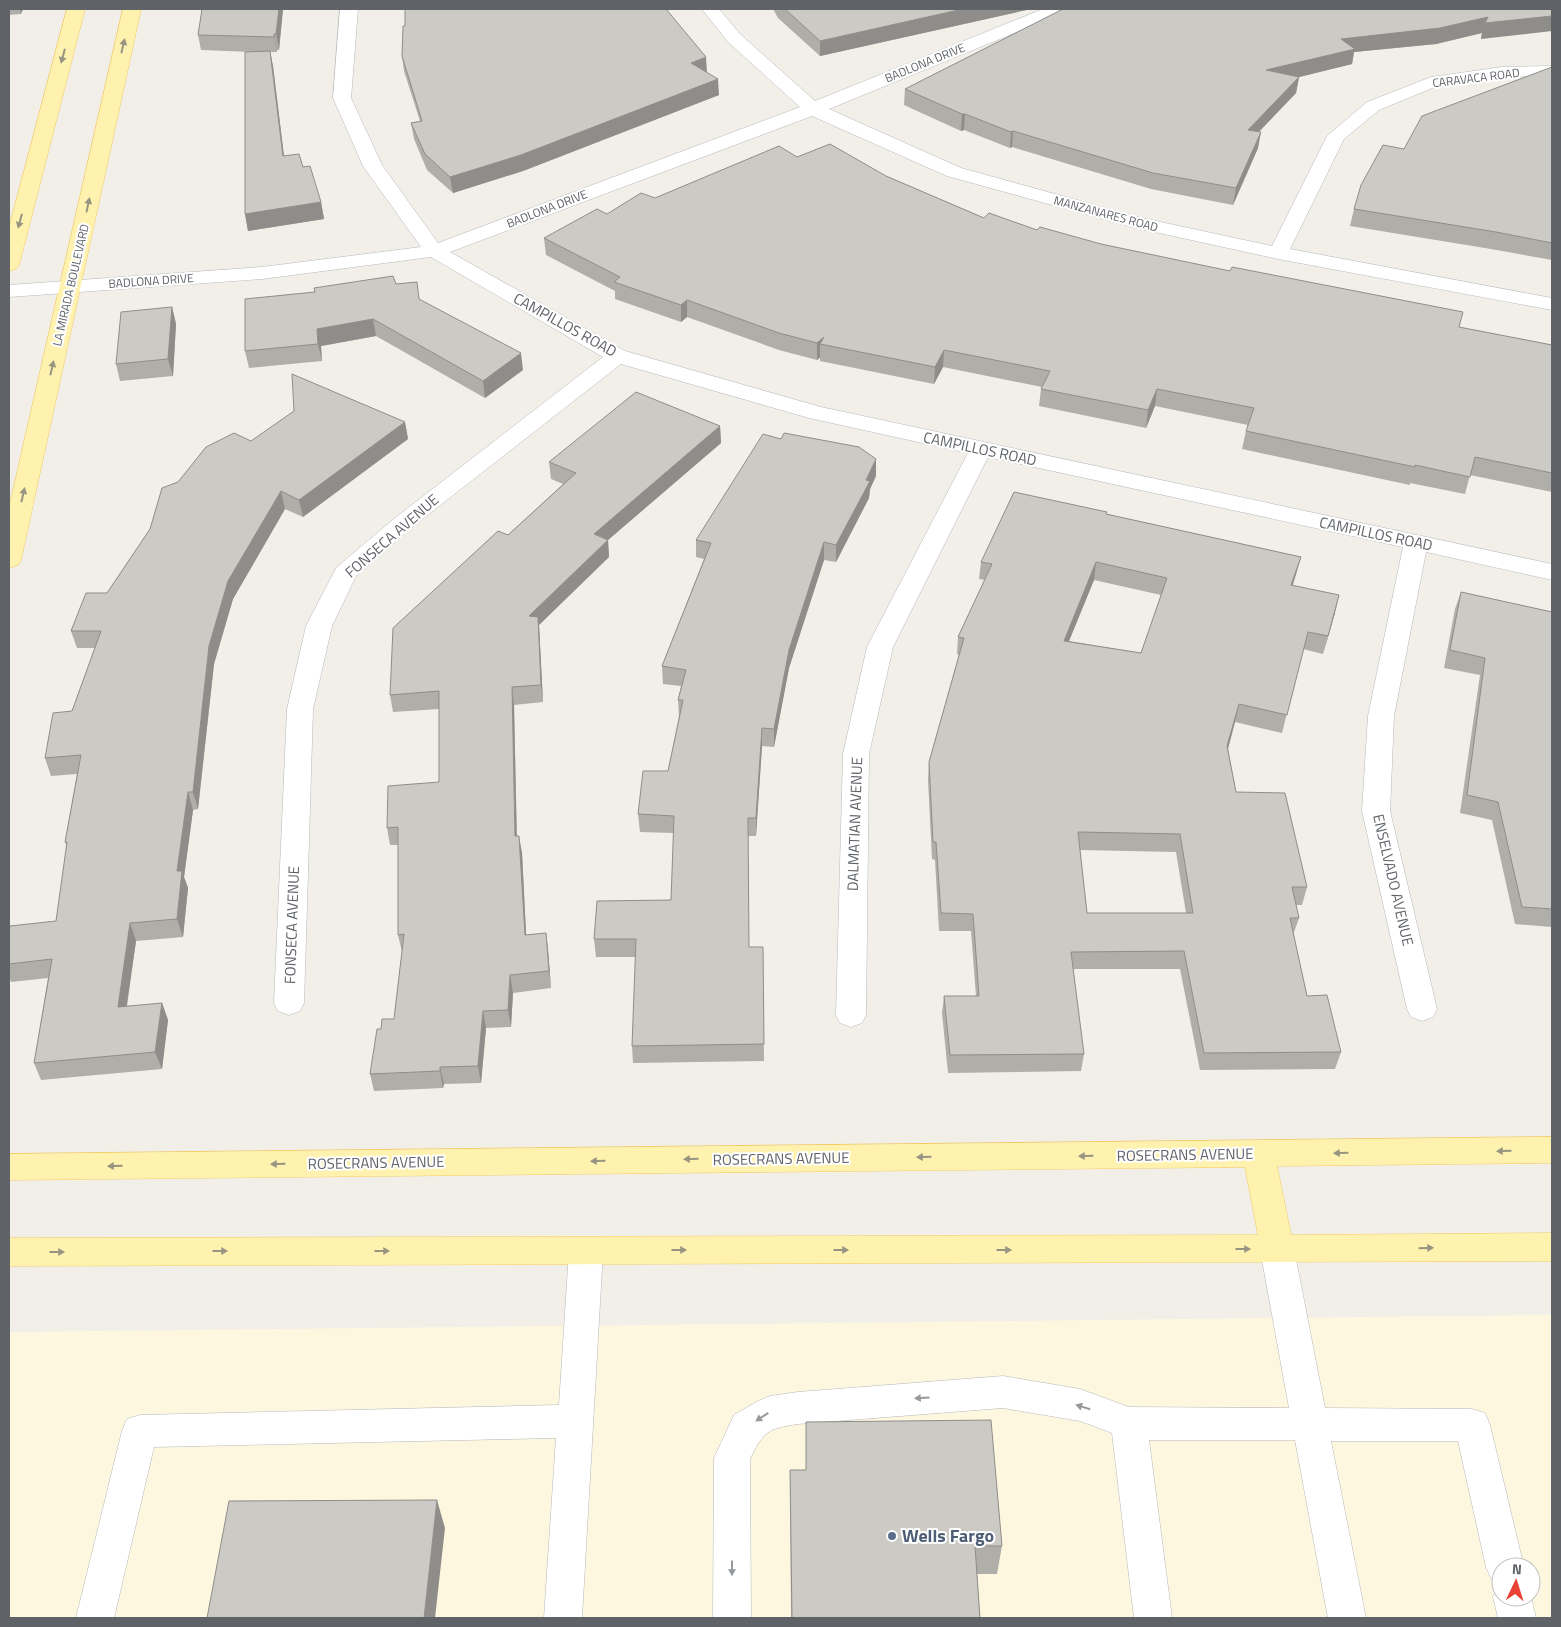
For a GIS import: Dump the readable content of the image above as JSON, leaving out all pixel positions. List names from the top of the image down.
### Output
{
  "streets": {
    "main road": ["LA MIRADA BOULEVARD", "ROSECRANS AVENUE"],
    "street": [
      "BADLONA DRIVE",
      "CARAVACA ROAD",
      "MANZANARES ROAD",
      "CAMPILLOS ROAD",
      "FONSECA AVENUE",
      "DALMATIAN AVENUE",
      "ENSELVADO AVENUE"
    ]
  },
  "crossings": [
    ["BADLONA DRIVE", "MANZANARES ROAD"],
    ["BADLONA DRIVE", "LA MIRADA BOULEVARD"],
    ["BADLONA DRIVE", "CAMPILLOS ROAD"],
    ["CARAVACA ROAD", "MANZANARES ROAD"],
    ["CAMPILLOS ROAD", "FONSECA AVENUE"],
    ["CAMPILLOS ROAD", "DALMATIAN AVENUE"],
    ["CAMPILLOS ROAD", "ENSELVADO AVENUE"]
  ],
  "places": ["Wells Fargo"],
  "north": "top"
}
